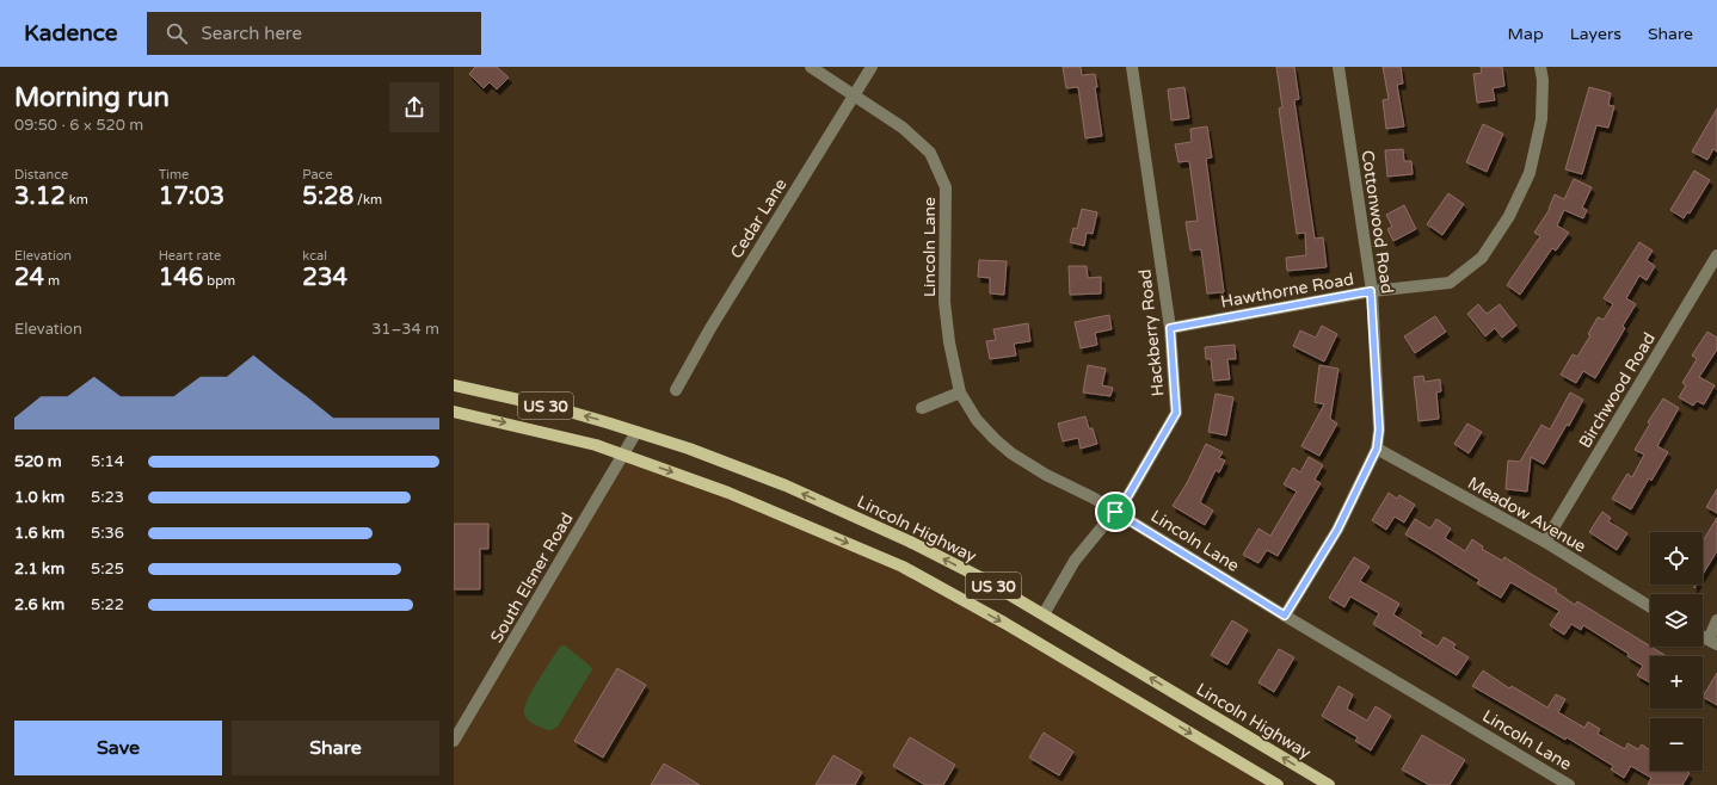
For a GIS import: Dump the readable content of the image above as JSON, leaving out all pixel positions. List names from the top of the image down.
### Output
{
  "streets": {
    "main road": ["US 30", "Lincoln Highway"],
    "street": [
      "Cedar Lane",
      "Cottonwood Road",
      "Lincoln Lane",
      "Hawthorne Road",
      "Hackberry Road",
      "Birchwood Road",
      "Meadow Avenue",
      "South Elsner Road"
    ]
  },
  "crossings": [
    ["Cedar Lane", "Lincoln Lane"],
    ["Cottonwood Road", "Lincoln Lane"],
    ["Cottonwood Road", "Hawthorne Road"],
    ["Cottonwood Road", "Meadow Avenue"],
    ["Lincoln Lane", "Hackberry Road"],
    ["Hawthorne Road", "Hackberry Road"],
    ["Hackberry Road", "Lincoln Highway"],
    ["Birchwood Road", "Meadow Avenue"],
    ["US 30", "South Elsner Road"],
    ["Lincoln Highway", "South Elsner Road"]
  ],
  "page": {
    "header": "Kadence",
    "search": "Search here",
    "nav": ["Map", "Layers", "Share"],
    "heading": ["Morning run", "09:50 · 6 × 520 m"],
    "stats": [
      ["Distance", "3.12 km"],
      ["Time", "17:03"],
      ["Pace", "5:28 /km"],
      ["Elevation", "24 m"],
      ["Heart rate", "146 bpm"],
      ["kcal", "234"]
    ],
    "chart": ["Elevation", "31–34 m"],
    "list": [
      {
        "name": "520 m",
        "note": "5:14"
      },
      {
        "name": "1.0 km",
        "note": "5:23"
      },
      {
        "name": "1.6 km",
        "note": "5:36"
      },
      {
        "name": "2.1 km",
        "note": "5:25"
      },
      {
        "name": "2.6 km",
        "note": "5:22"
      }
    ],
    "map_buttons": ["+", "−"],
    "buttons": ["Save", "Share"]
  }
}
